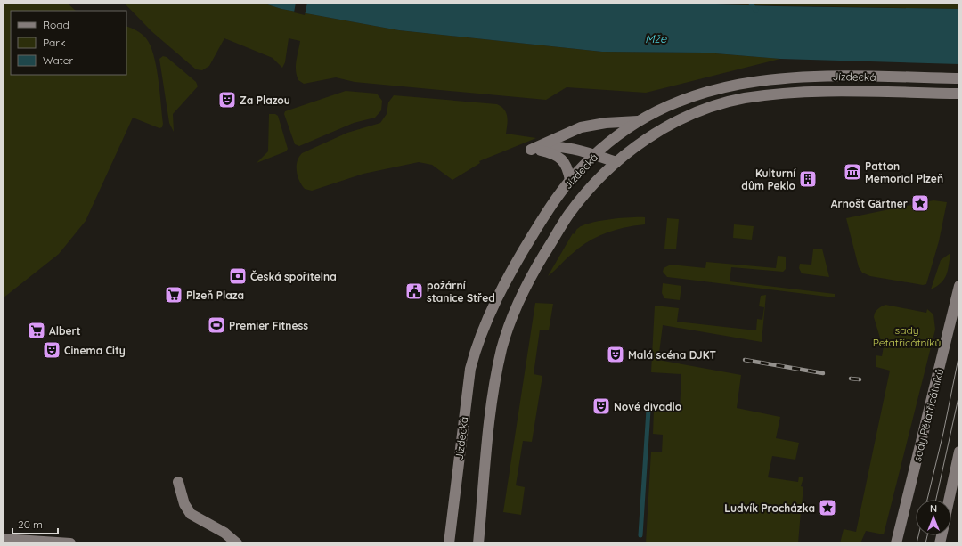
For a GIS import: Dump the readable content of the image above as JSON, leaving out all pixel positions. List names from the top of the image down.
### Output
{
  "streets": {
    "main road": ["Jízdecká", "sady Pětatřicátníků"]
  },
  "water": ["Mže"],
  "parks": ["sady Petatřicátníků"],
  "places": {
    "theatre": [
      "Za Plazou",
      "Cinema City",
      "Malá scéna DJKT",
      "Nové divadlo"
    ],
    "museum": ["Patton Memorial Plzeň"],
    "building": ["Kulturní dům Peklo"],
    "place": ["Arnošt Gӓrtner", "Ludvík Procházka"],
    "bank": ["Česká spořitelna"],
    "public building": ["požární stanice Střed"],
    "supermarket": ["Plzeň Plaza", "Albert"],
    "sports": ["Premier Fitness"]
  },
  "legend": ["Road", "Park", "Water"],
  "scale_bar": "20 m",
  "north": "top"
}
